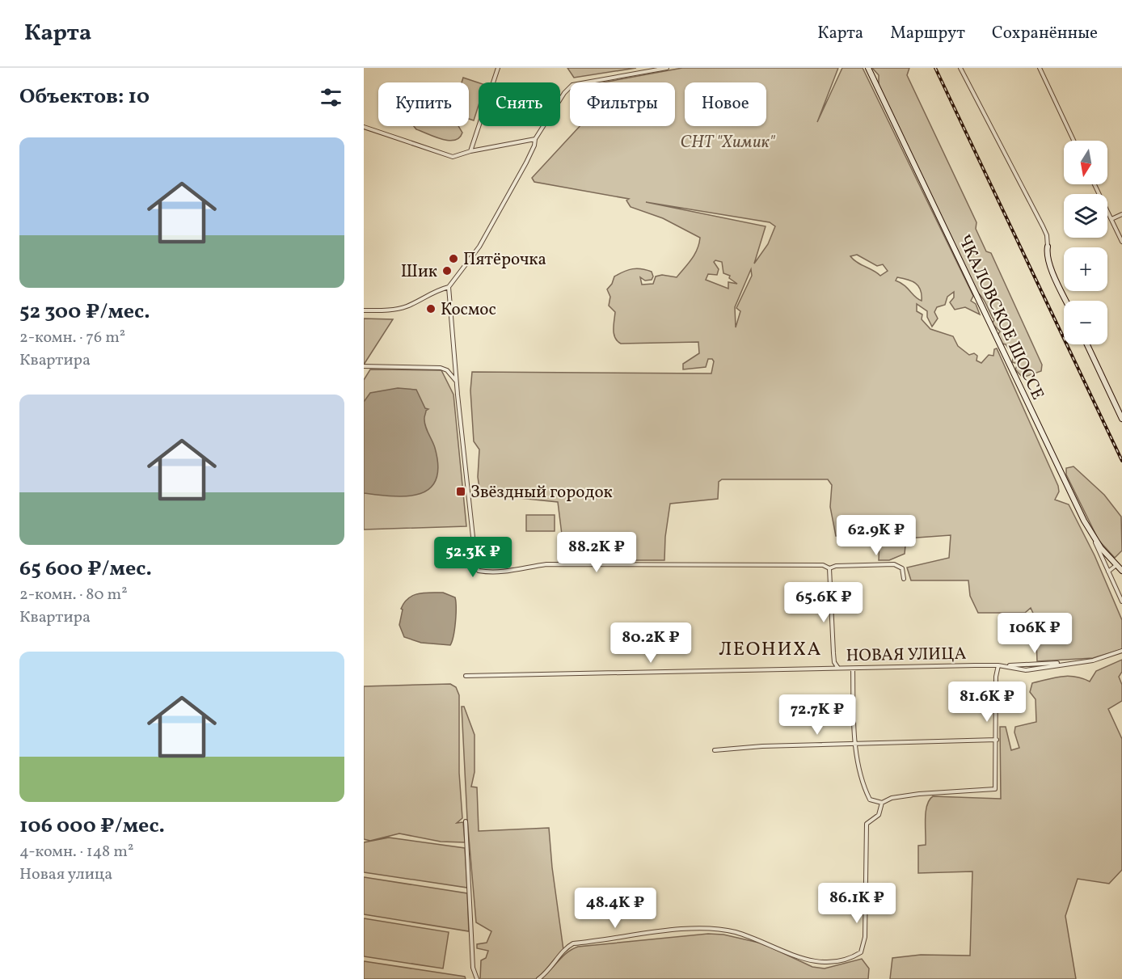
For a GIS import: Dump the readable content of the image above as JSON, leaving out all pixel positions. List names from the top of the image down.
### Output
{
  "streets": {
    "street": ["ЧКАЛОВСКОЕ ШОССЕ", "НОВАЯ УЛИЦА"]
  },
  "districts": ["ЛЕОНИХА"],
  "parks": ["СНТ \"Химик\""],
  "places": {
    "other": ["Пятёрочка", "Шик", "Космос"],
    "transit": ["Звёздный городок"]
  },
  "north": "bottom",
  "page": {
    "header": "Карта",
    "nav": ["Карта", "Маршрут", "Сохранённые"],
    "heading": "Объектов: 10",
    "chip": [
      "Купить",
      "Снять",
      "Фильтры",
      "Новое"
    ],
    "list": [
      {
        "name": "52 300 ₽/мес.",
        "note": "2-комн. · 76 m² · Квартира"
      },
      {
        "name": "65 600 ₽/мес.",
        "note": "2-комн. · 80 m² · Квартира"
      },
      {
        "name": "106 000 ₽/мес.",
        "note": "4-комн. · 148 m² · Новая улица"
      }
    ],
    "map_buttons": ["+", "−"],
    "price": [
      "62.9K ₽",
      "88.2K ₽",
      "52.3K ₽",
      "65.6K ₽",
      "106K ₽",
      "80.2K ₽",
      "81.6K ₽",
      "72.7K ₽",
      "86.1K ₽",
      "48.4K ₽"
    ]
  }
}
